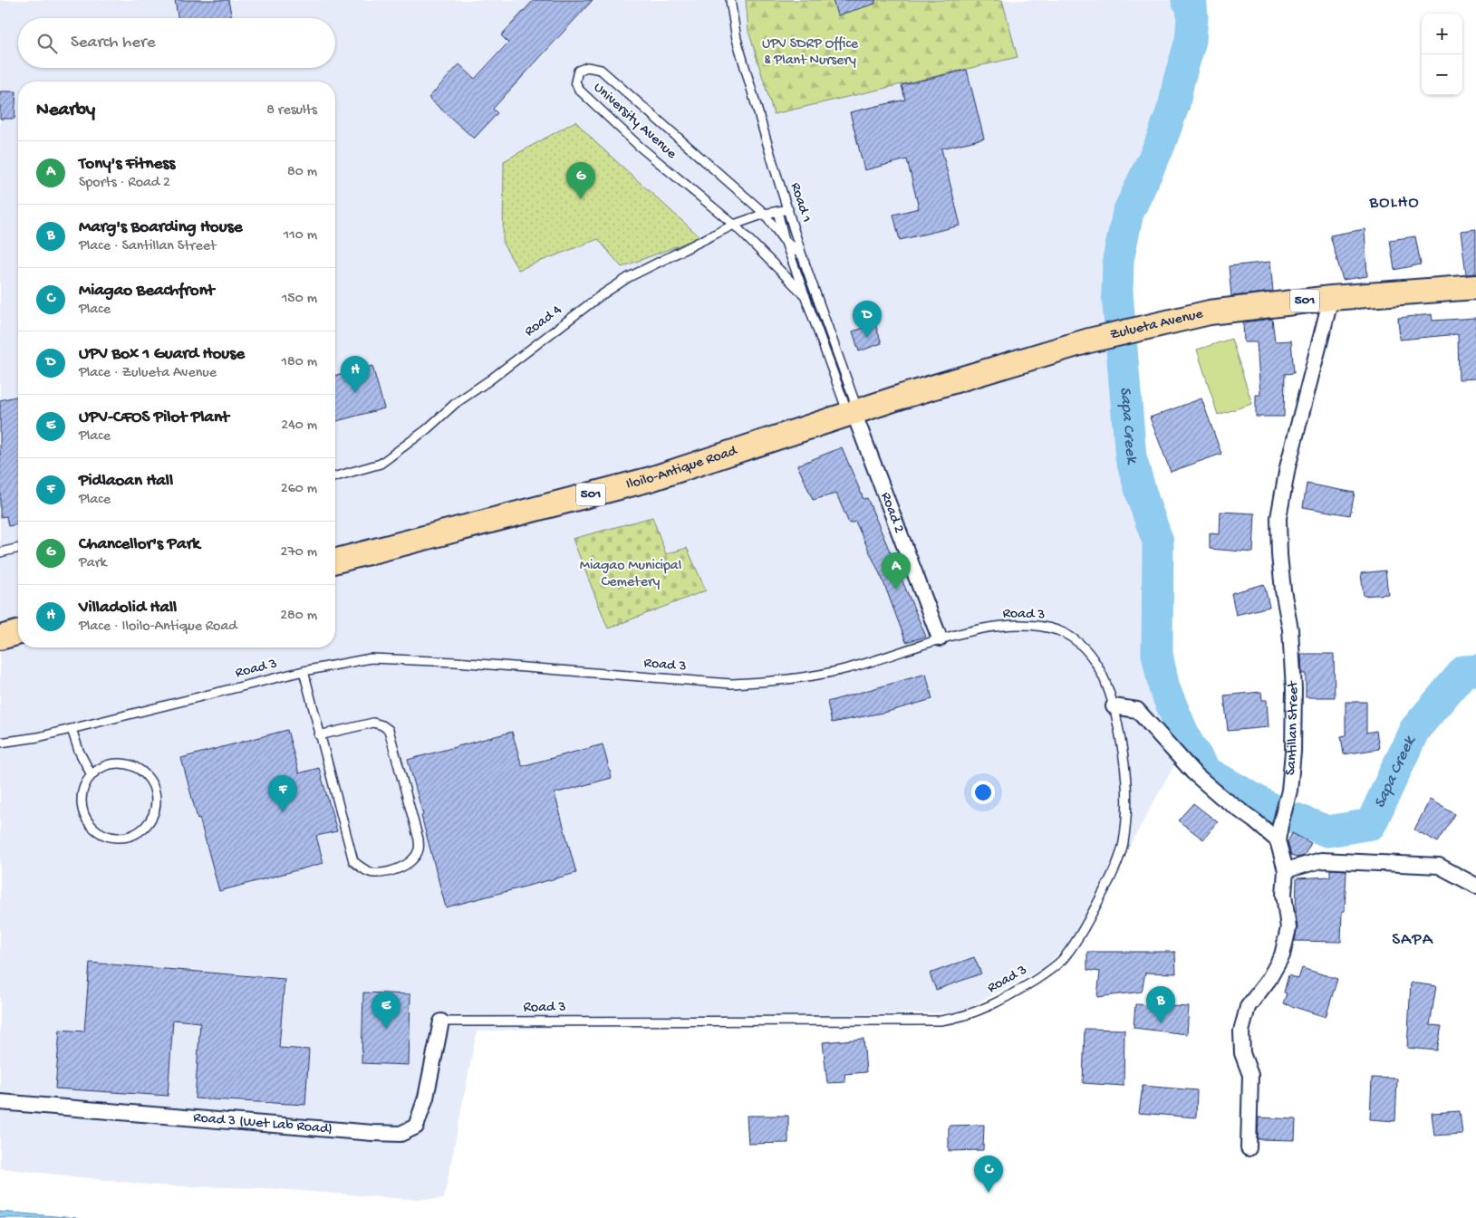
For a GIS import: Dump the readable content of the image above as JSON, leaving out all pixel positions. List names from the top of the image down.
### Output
{
  "streets": {
    "main road": ["501", "Zulueta Avenue", "Iloilo-Antique Road"],
    "street": ["Road 2", "Santillan Street", "Road 3 (Wet Lab Road)"],
    "lane": [
      "University Avenue",
      "Road 1",
      "Road 4",
      "Road 3"
    ]
  },
  "crossings": [
    ["University Avenue", "Road 1"],
    ["University Avenue", "Road 4"],
    ["Road 1", "Road 4"],
    ["Road 1", "Zulueta Avenue"],
    ["Road 1", "Iloilo-Antique Road"],
    ["Road 1", "Road 2"],
    ["Zulueta Avenue", "Iloilo-Antique Road"],
    ["Zulueta Avenue", "Road 2"],
    ["Zulueta Avenue", "Santillan Street"],
    ["Iloilo-Antique Road", "Road 2"],
    ["Road 2", "Road 3"],
    ["Road 3", "Road 3 (Wet Lab Road)"]
  ],
  "districts": ["BOLHO", "SAPA"],
  "water": ["Sapa Creek"],
  "parks": ["UPV SDRP Office & Plant Nursery", "Miagao Municipal Cemetery"],
  "page": {
    "map_buttons": ["+", "−"],
    "search": "Search here",
    "heading": ["Nearby", "8 results"],
    "list": [
      {
        "mark": "A",
        "name": "Tony's Fitness",
        "note": "Sports · Road 2",
        "value": "80 m"
      },
      {
        "mark": "B",
        "name": "Marg's Boarding House",
        "note": "Place · Santillan Street",
        "value": "110 m"
      },
      {
        "mark": "C",
        "name": "Miagao Beachfront",
        "note": "Place",
        "value": "150 m"
      },
      {
        "mark": "D",
        "name": "UPV Box 1 Guard House",
        "note": "Place · Zulueta Avenue",
        "value": "180 m"
      },
      {
        "mark": "E",
        "name": "UPV-CFOS Pilot Plant",
        "note": "Place",
        "value": "240 m"
      },
      {
        "mark": "F",
        "name": "Pidlaoan Hall",
        "note": "Place",
        "value": "260 m"
      },
      {
        "mark": "G",
        "name": "Chancellor's Park",
        "note": "Park",
        "value": "270 m"
      },
      {
        "mark": "H",
        "name": "Villadolid Hall",
        "note": "Place · Iloilo-Antique Road",
        "value": "280 m"
      }
    ],
    "pins": [
      "G",
      "D",
      "H",
      "A",
      "F",
      "B",
      "E",
      "C"
    ]
  }
}
